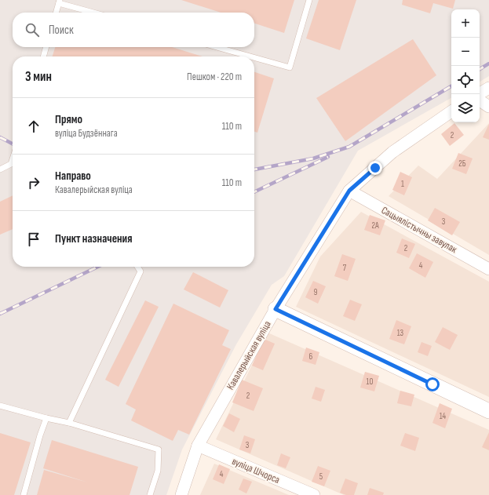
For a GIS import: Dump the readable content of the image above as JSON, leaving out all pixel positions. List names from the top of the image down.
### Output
{
  "streets": {
    "street": ["Сацыялістычны завулак", "Кавалерыйская вуліца", "вуліца Шчорса"]
  },
  "crossings": [
    ["Сацыялістычны завулак", "Кавалерыйская вуліца"],
    ["Кавалерыйская вуліца", "вуліца Шчорса"]
  ],
  "house_numbers": [
    "2",
    "2Б",
    "1",
    "3",
    "2А",
    "2",
    "4",
    "7",
    "9",
    "13",
    "6",
    "10",
    "2",
    "14",
    "3",
    "4",
    "5"
  ],
  "page": {
    "map_buttons": ["+", "−"],
    "search": "Поиск",
    "heading": ["3 мин", "Пешком · 220 m"],
    "list": [
      ["Прямо", "вуліца Будзённага", "110 m"],
      ["Направо", "Кавалерыйская вуліца", "110 m"],
      "Пункт назначения"
    ]
  }
}
